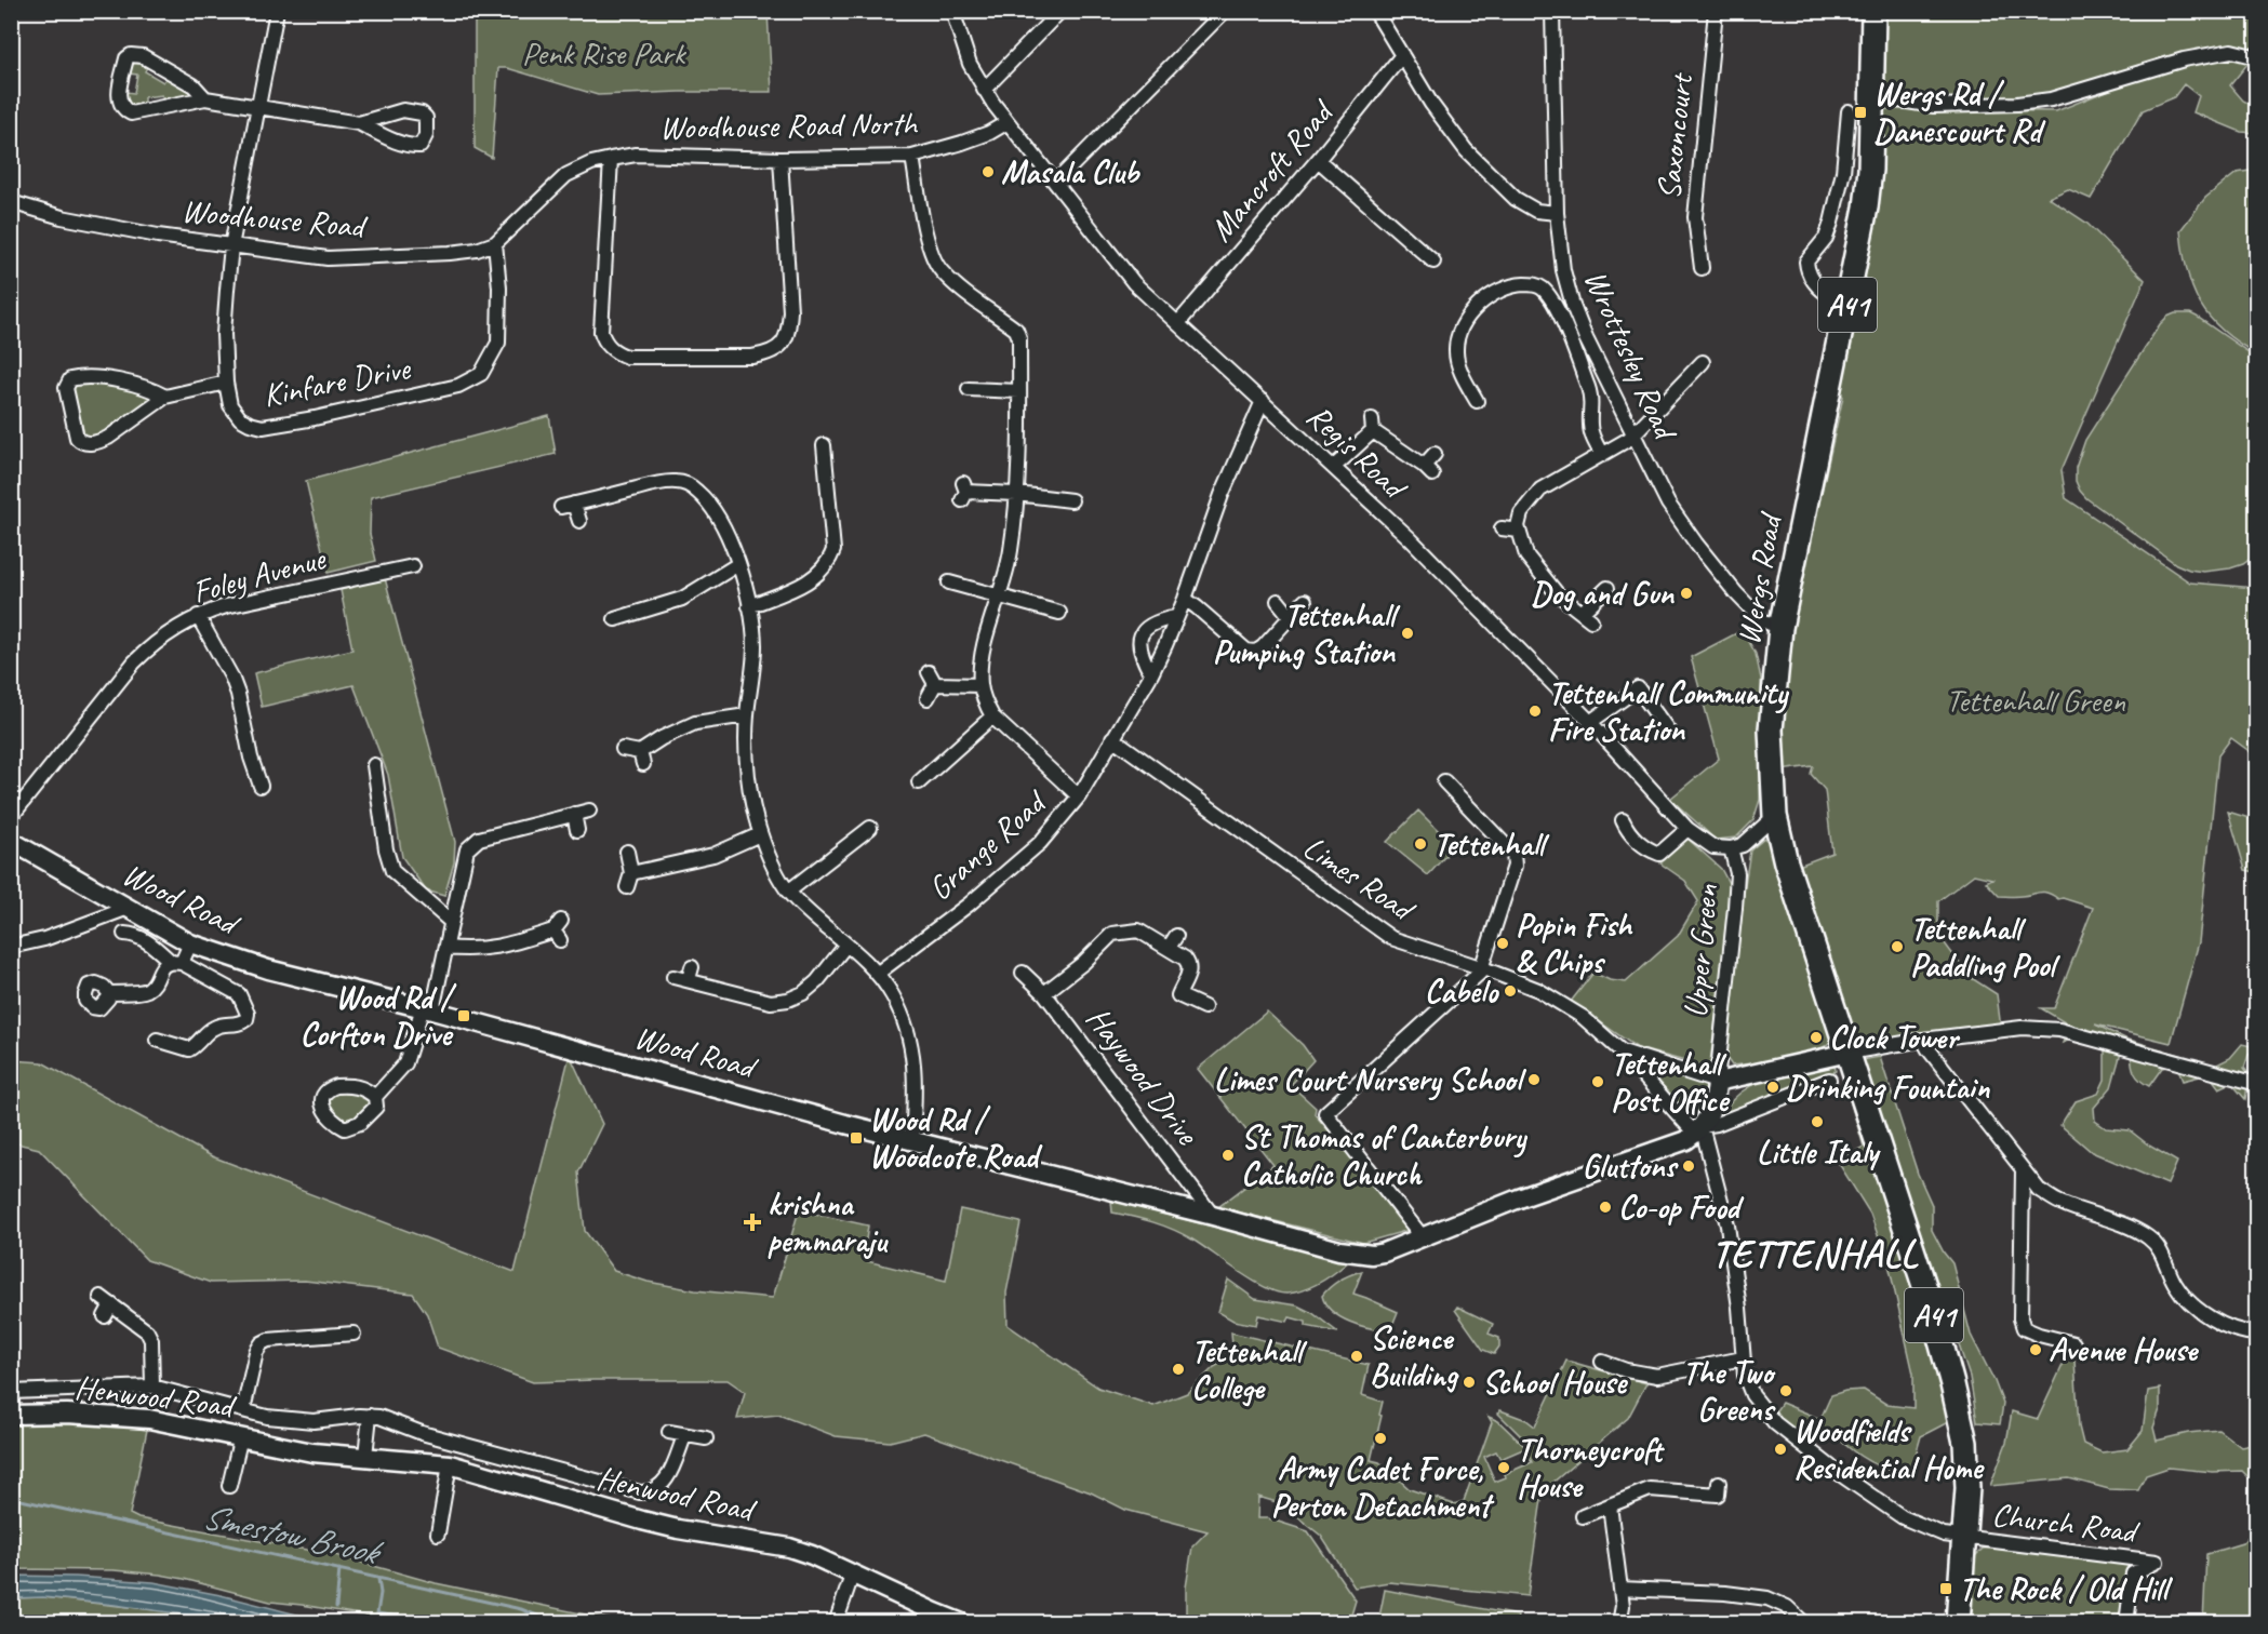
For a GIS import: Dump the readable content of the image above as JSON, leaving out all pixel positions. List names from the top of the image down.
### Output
{
  "streets": {
    "highway": ["A41", "Wergs Road"],
    "street": [
      "Woodhouse Road North",
      "Saxoncourt",
      "Mancroft Road",
      "Woodhouse Road",
      "Wrottesley Road",
      "Kinfare Drive",
      "Regis Road",
      "Foley Avenue",
      "Grange Road",
      "Limes Road",
      "Wood Road",
      "Upper Green",
      "Haywood Drive",
      "Henwood Road",
      "Church Road"
    ]
  },
  "crossings": [
    ["Woodhouse Road North", "Woodhouse Road"],
    ["Woodhouse Road North", "Regis Road"],
    ["Mancroft Road", "Regis Road"],
    ["Woodhouse Road", "Kinfare Drive"],
    ["A41", "Wergs Road"],
    ["A41", "Church Road"],
    ["Wrottesley Road", "Wergs Road"],
    ["Regis Road", "Grange Road"],
    ["Regis Road", "Upper Green"],
    ["Grange Road", "Limes Road"],
    ["Limes Road", "Upper Green"],
    ["Limes Road", "Church Road"],
    ["Wood Road", "Haywood Drive"]
  ],
  "districts": ["TETTENHALL"],
  "water": ["Smestow Brook"],
  "parks": ["Penk Rise Park", "Tettenhall Green"],
  "places": {
    "transit": [
      "Wergs Rd / Danescourt Rd",
      "Wood Rd / Corfton Drive",
      "Wood Rd / Woodcote Road",
      "The Rock / Old Hill"
    ],
    "other": [
      "Masala Club",
      "Dog and Gun",
      "Tettenhall Pumping Station",
      "Tettenhall Community Fire Station",
      "Tettenhall",
      "Popin Fish & Chips",
      "Tettenhall Paddling Pool",
      "Cabelo",
      "Clock Tower",
      "Limes Court Nursery School",
      "Tettenhall Post Office",
      "Drinking Fountain",
      "Little Italy",
      "St Thomas of Canterbury Catholic Church",
      "Gluttons",
      "Co-op Food",
      "Avenue House",
      "Science Building",
      "Tettenhall College",
      "School House",
      "The Two Greens",
      "Army Cadet Force, Perton Detachment",
      "Woodfields Residential Home",
      "Thorneycroft House"
    ],
    "health": ["krishna pemmaraju"]
  }
}
